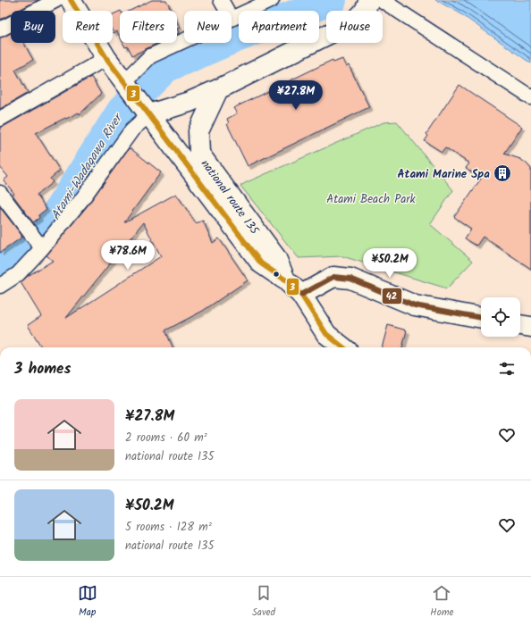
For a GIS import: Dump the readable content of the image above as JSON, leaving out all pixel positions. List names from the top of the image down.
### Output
{
  "streets": {
    "main road": ["national route 135"]
  },
  "water": ["Atami-Wadagawa River"],
  "parks": ["Atami Beach Park"],
  "places": {
    "building": ["Atami Marine Spa"]
  },
  "lines": ["transit line 3", "transit line 42"],
  "page": {
    "chip": [
      "Buy",
      "Rent",
      "Filters",
      "New",
      "Apartment",
      "House"
    ],
    "price": ["¥27.8M", "¥78.6M", "¥50.2M"],
    "heading": "3 homes",
    "list": [
      {
        "name": "¥27.8M",
        "note": "2 rooms · 60 m² · national route 135"
      },
      {
        "name": "¥50.2M",
        "note": "5 rooms · 128 m² · national route 135"
      }
    ],
    "tabs": ["Map", "Saved", "Home"]
  }
}
